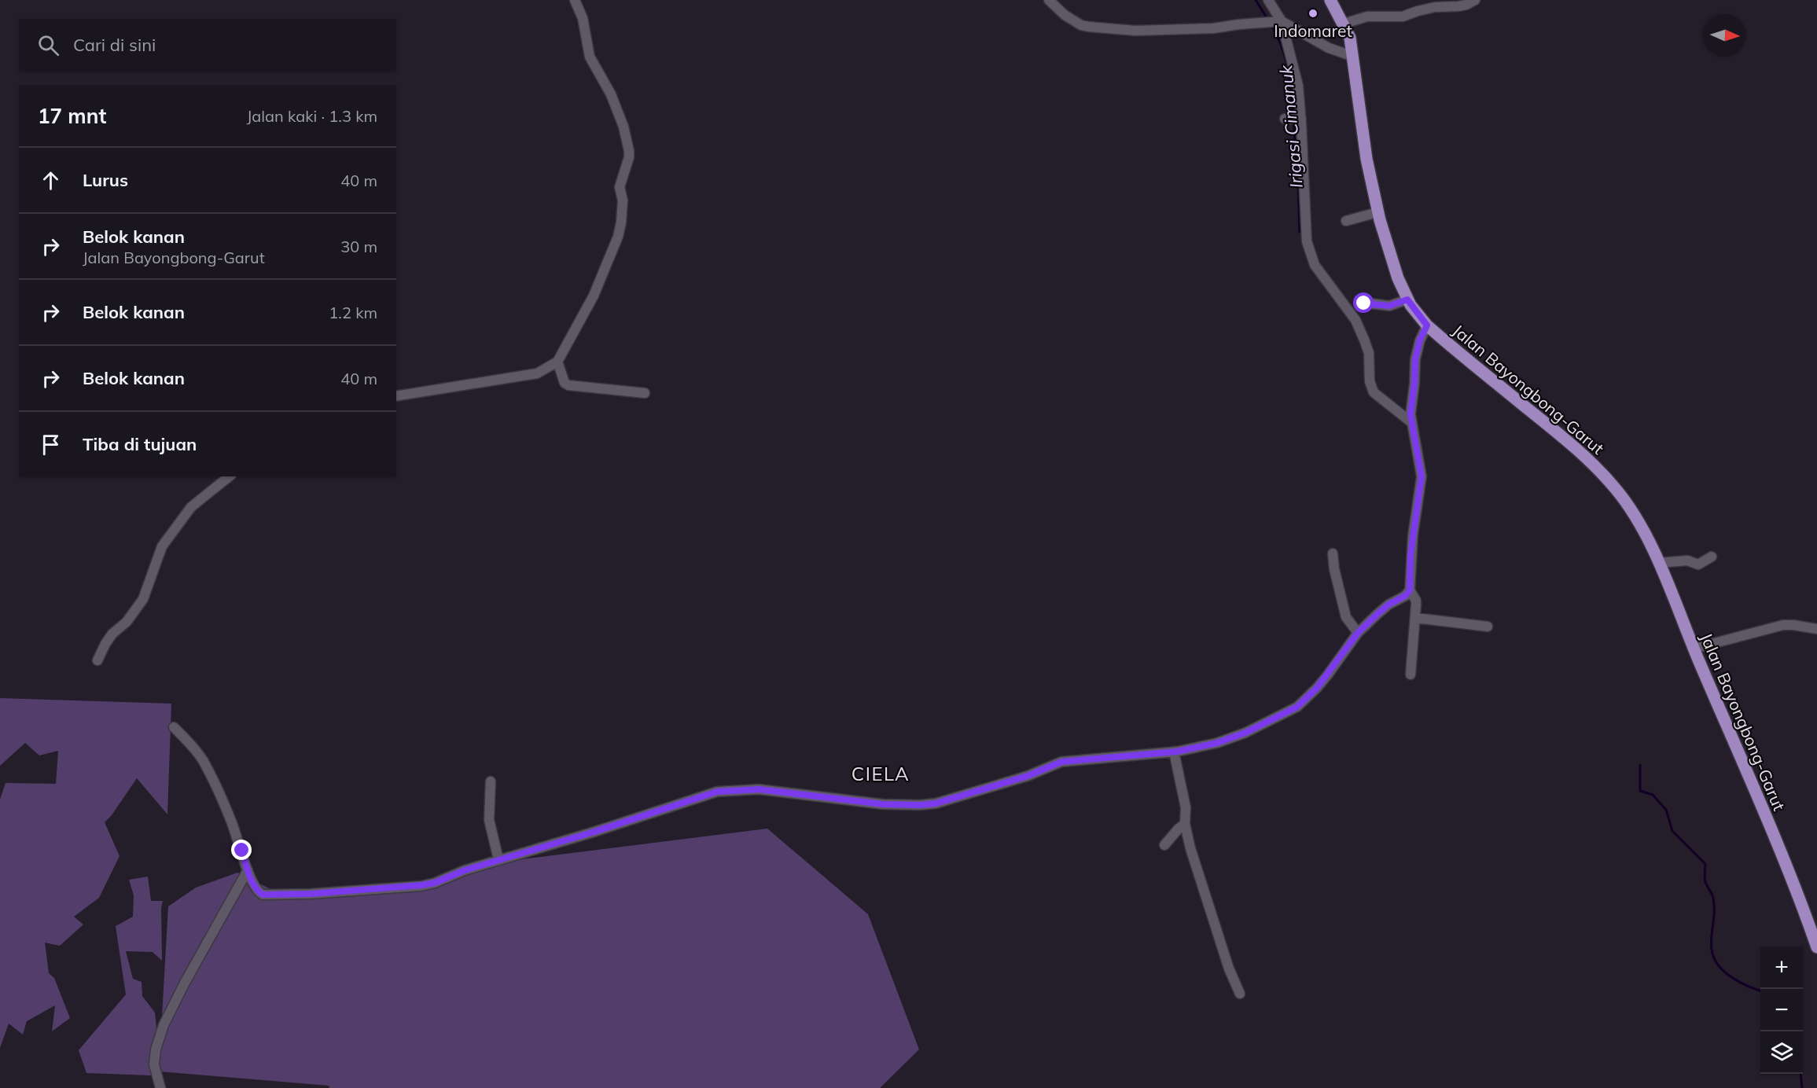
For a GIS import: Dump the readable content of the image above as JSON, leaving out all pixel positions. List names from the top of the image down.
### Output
{
  "streets": {
    "main road": ["Jalan Bayongbong-Garut"]
  },
  "districts": ["CIELA"],
  "water": ["Irigasi Cimanuk"],
  "places": ["Indomaret"],
  "north": "right",
  "page": {
    "search": "Cari di sini",
    "heading": ["17 mnt", "Jalan kaki · 1.3 km"],
    "list": [
      ["Lurus", "40 m"],
      ["Belok kanan", "Jalan Bayongbong-Garut", "30 m"],
      ["Belok kanan", "1.2 km"],
      ["Belok kanan", "40 m"],
      "Tiba di tujuan"
    ],
    "map_buttons": ["+", "−"]
  }
}
